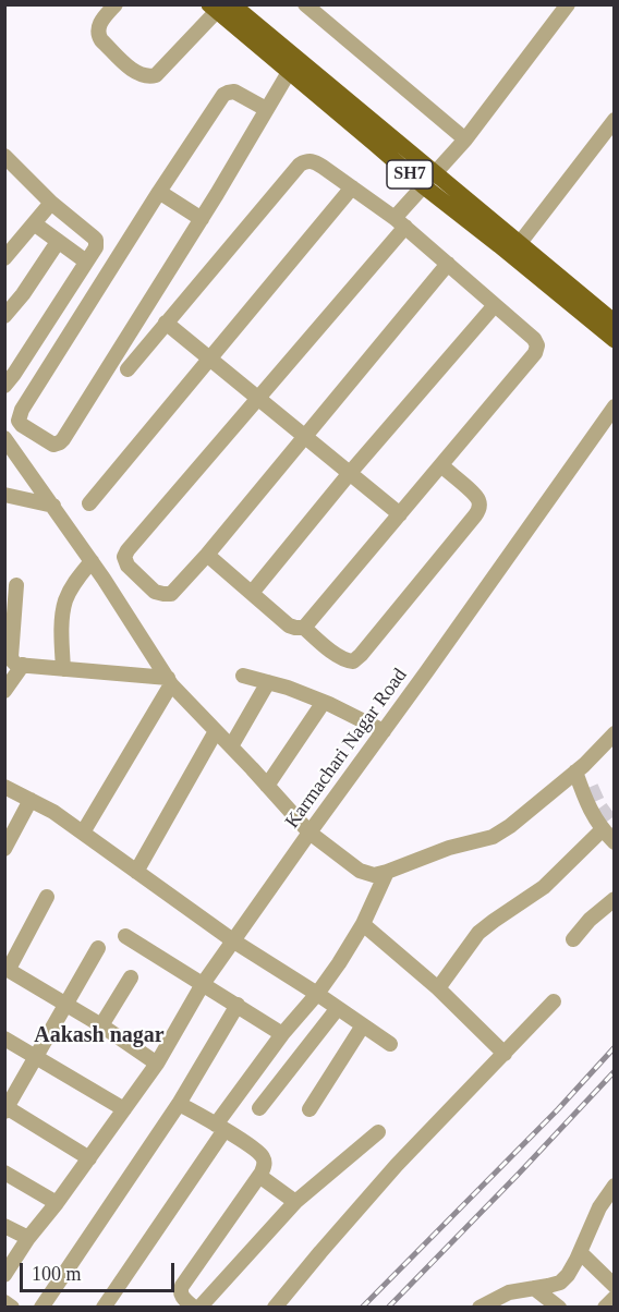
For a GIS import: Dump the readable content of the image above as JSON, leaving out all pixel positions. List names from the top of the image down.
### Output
{
  "streets": {
    "main road": ["SH7"],
    "street": ["Karmachari Nagar Road"]
  },
  "districts": ["Aakash nagar"],
  "scale_bar": "100 m"
}
